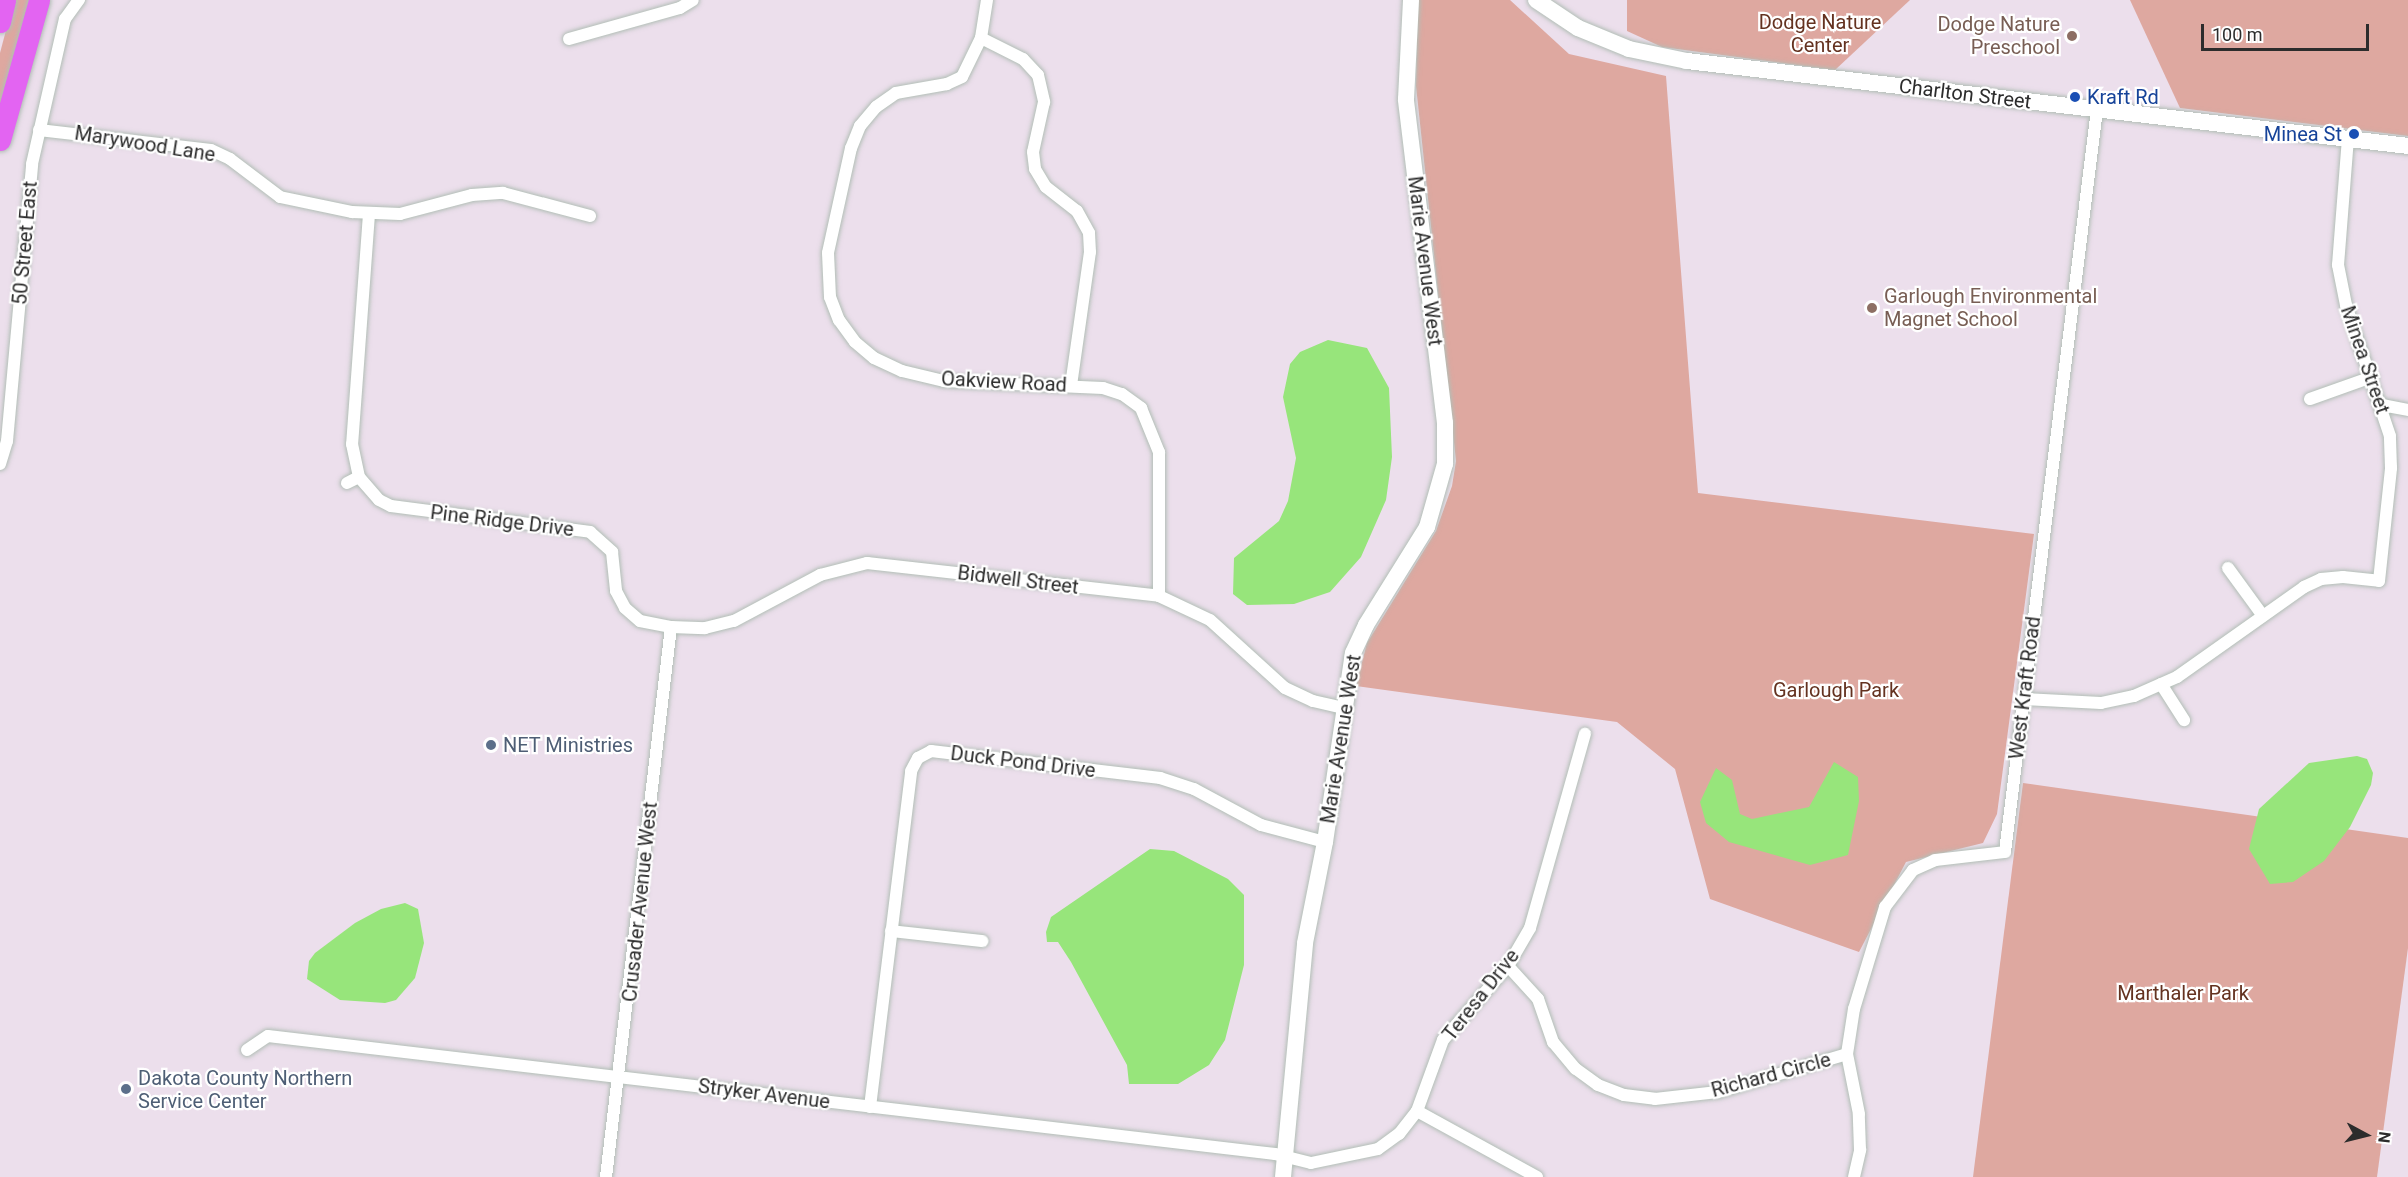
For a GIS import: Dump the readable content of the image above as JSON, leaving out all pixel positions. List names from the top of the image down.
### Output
{
  "streets": {
    "street": [
      "Charlton Street",
      "Marywood Lane",
      "50 Street East",
      "Marie Avenue West",
      "Minea Street",
      "Oakview Road",
      "Pine Ridge Drive",
      "Bidwell Street",
      "West Kraft Road",
      "Duck Pond Drive",
      "Crusader Avenue West",
      "Teresa Drive",
      "Richard Circle",
      "Stryker Avenue"
    ]
  },
  "crossings": [
    ["Charlton Street", "Minea Street"],
    ["Charlton Street", "West Kraft Road"],
    ["Marywood Lane", "50 Street East"],
    ["Marywood Lane", "Pine Ridge Drive"],
    ["Marie Avenue West", "Bidwell Street"],
    ["Marie Avenue West", "Duck Pond Drive"],
    ["Marie Avenue West", "Teresa Drive"],
    ["Marie Avenue West", "Stryker Avenue"],
    ["Oakview Road", "Bidwell Street"],
    ["Pine Ridge Drive", "Bidwell Street"],
    ["Pine Ridge Drive", "Crusader Avenue West"],
    ["Bidwell Street", "Crusader Avenue West"],
    ["West Kraft Road", "Richard Circle"],
    ["Duck Pond Drive", "Stryker Avenue"],
    ["Crusader Avenue West", "Stryker Avenue"],
    ["Teresa Drive", "Richard Circle"],
    ["Teresa Drive", "Stryker Avenue"]
  ],
  "parks": ["Dodge Nature Center", "Garlough Park", "Marthaler Park"],
  "places": [
    "Dodge Nature Preschool",
    "Kraft Rd",
    "Minea St",
    "Garlough Environmental Magnet School",
    "NET Ministries",
    "Dakota County Northern Service Center"
  ],
  "scale_bar": "100 m",
  "north": "right"
}
